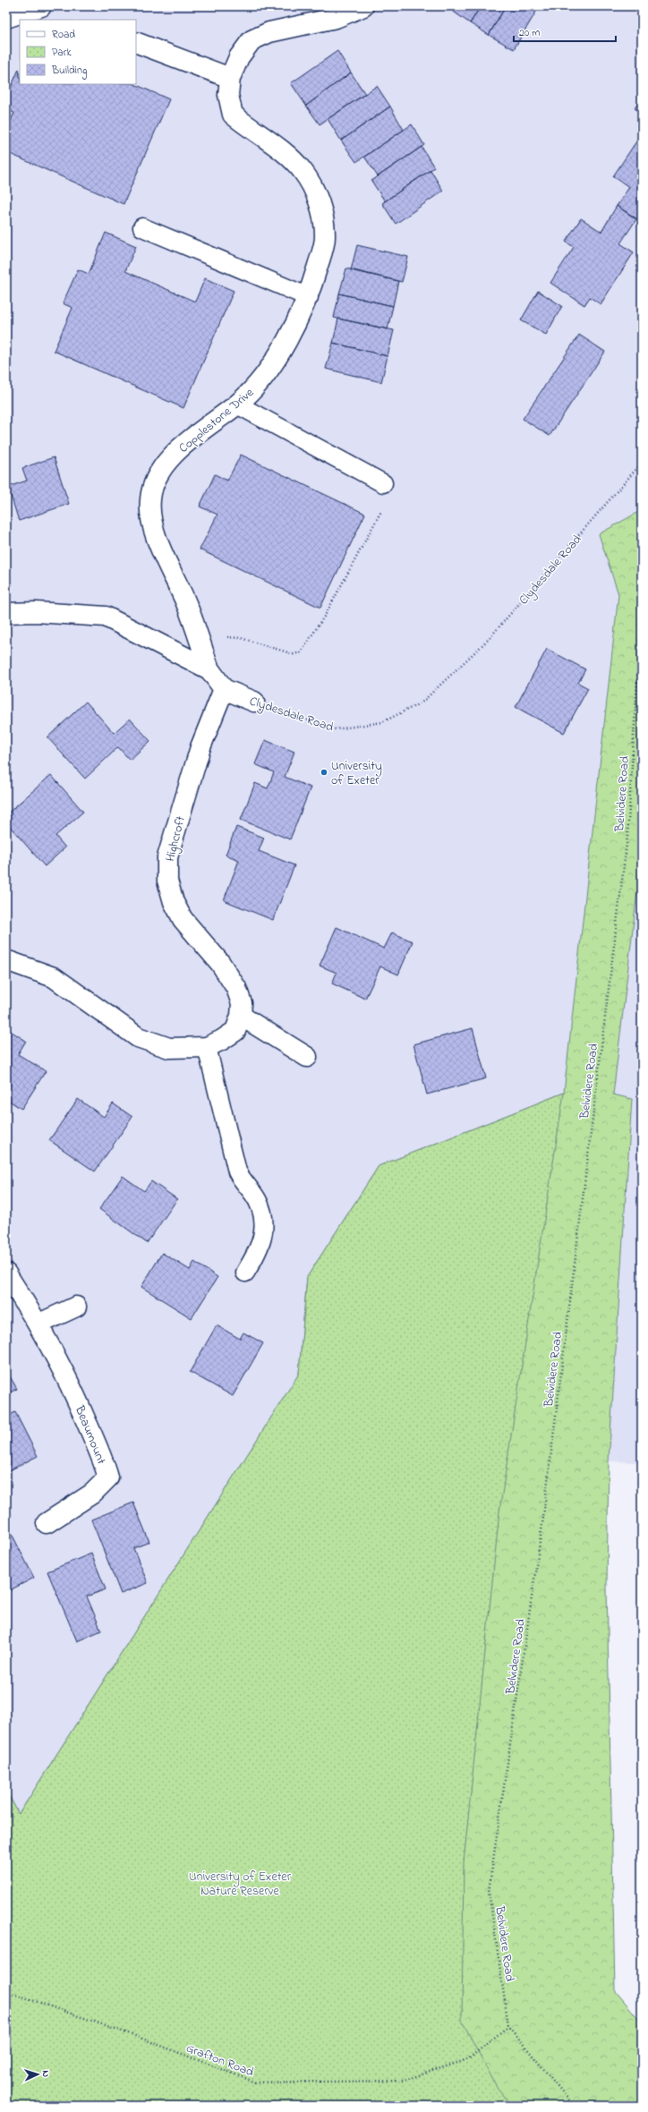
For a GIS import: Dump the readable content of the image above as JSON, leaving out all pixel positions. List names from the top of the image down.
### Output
{
  "streets": {
    "street": [
      "Copplestone Drive",
      "Clydesdale Road",
      "Highcroft",
      "Beaumount"
    ],
    "path": ["Belvidere Road", "Grafton Road"]
  },
  "crossings": [
    ["Clydesdale Road", "Highcroft"],
    ["Belvidere Road", "Grafton Road"]
  ],
  "parks": ["University of Exeter Nature Reserve"],
  "places": ["University of Exeter"],
  "legend": ["Road", "Park", "Building"],
  "scale_bar": "20 m",
  "north": "right"
}
